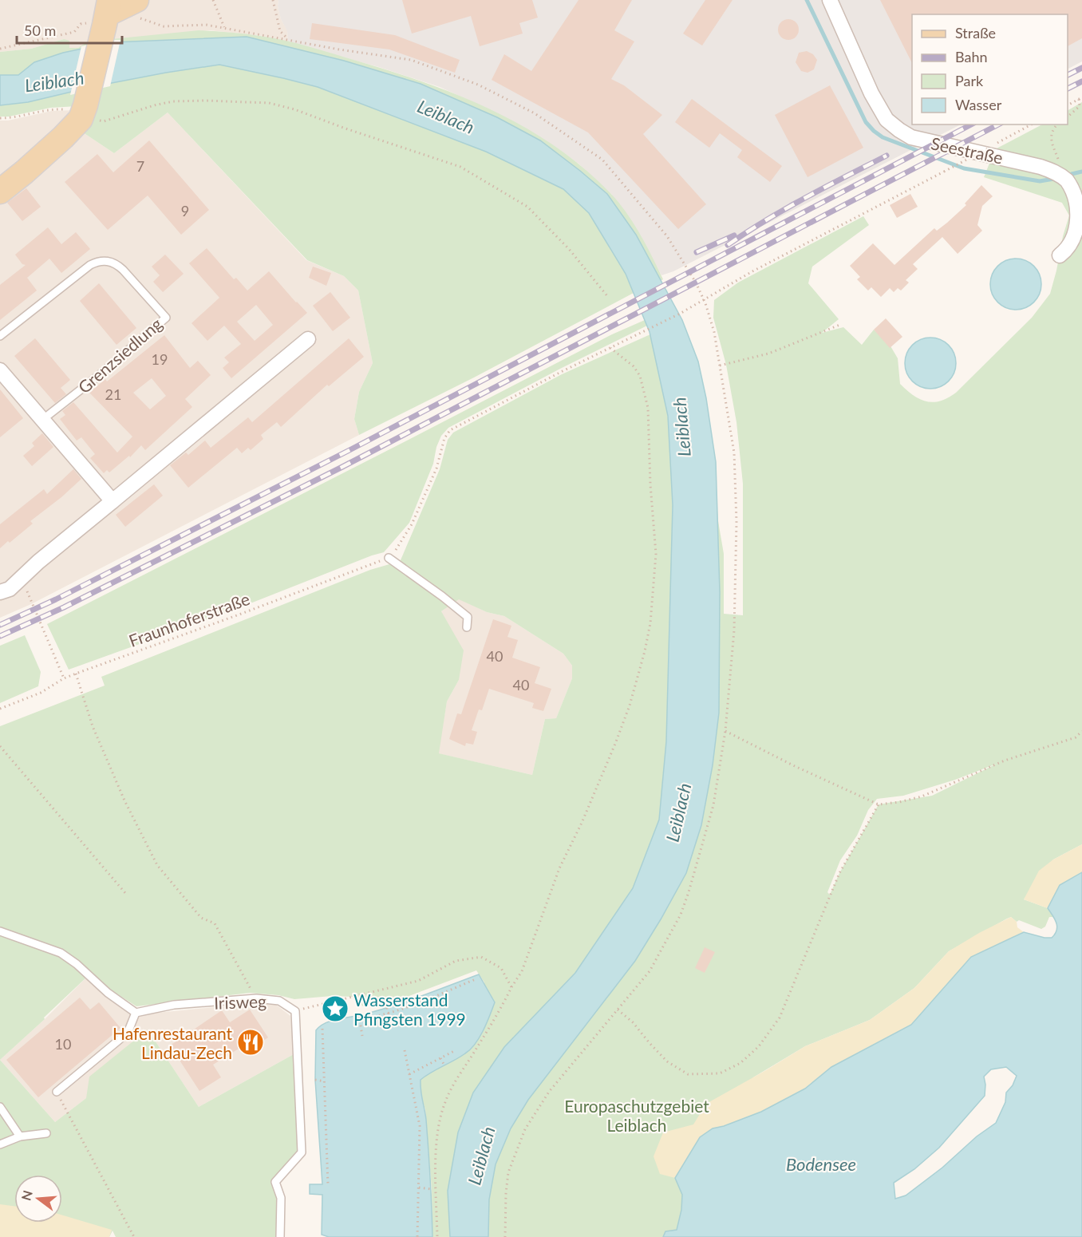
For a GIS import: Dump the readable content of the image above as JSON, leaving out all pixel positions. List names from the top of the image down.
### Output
{
  "streets": {
    "street": ["Seestraße"],
    "lane": ["Grenzsiedlung", "Irisweg"],
    "path": ["Fraunhoferstraße"]
  },
  "water": ["Leiblach", "Bodensee"],
  "parks": ["Europaschutzgebiet Leiblach"],
  "places": {
    "place": ["Wasserstand Pfingsten 1999"],
    "restaurant": ["Hafenrestaurant Lindau-Zech"]
  },
  "house_numbers": [
    "7",
    "9",
    "19",
    "21",
    "40",
    "40",
    "10"
  ],
  "legend": [
    "Straße",
    "Bahn",
    "Park",
    "Wasser"
  ],
  "scale_bar": "50 m",
  "north": "left"
}
